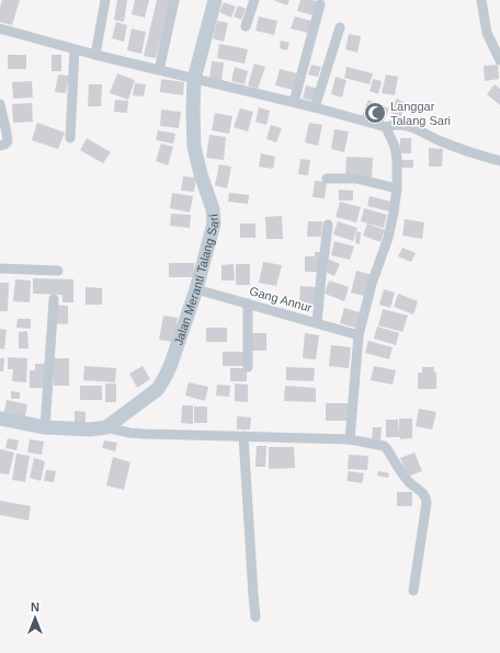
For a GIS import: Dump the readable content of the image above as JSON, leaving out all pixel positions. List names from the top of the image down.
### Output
{
  "streets": {
    "street": ["Jalan Meranti Talang Sari", "Gang Annur"]
  },
  "crossings": [
    ["Jalan Meranti Talang Sari", "Gang Annur"]
  ],
  "places": {
    "mosque": ["Langgar Talang Sari"]
  },
  "north": "top"
}
